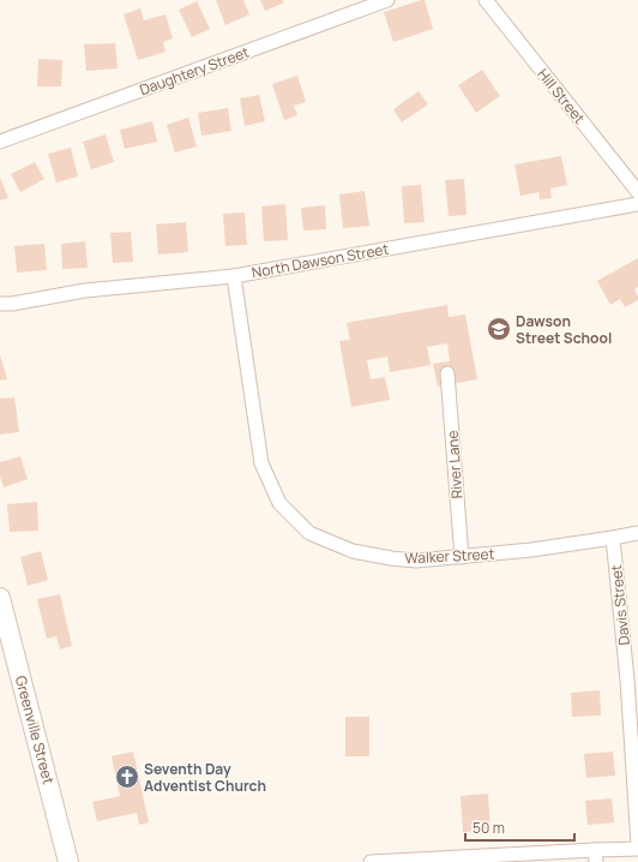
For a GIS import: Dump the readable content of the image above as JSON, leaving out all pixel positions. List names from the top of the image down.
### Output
{
  "streets": {
    "street": [
      "Daughtery Street",
      "Hill Street",
      "North Dawson Street",
      "River Lane",
      "Walker Street",
      "Davis Street",
      "Greenville Street"
    ]
  },
  "crossings": [
    ["North Dawson Street", "Walker Street"],
    ["River Lane", "Walker Street"],
    ["Walker Street", "Davis Street"]
  ],
  "places": {
    "school or university": ["Dawson Street School"],
    "church": ["Seventh Day Adventist Church"]
  },
  "scale_bar": "50 m"
}
